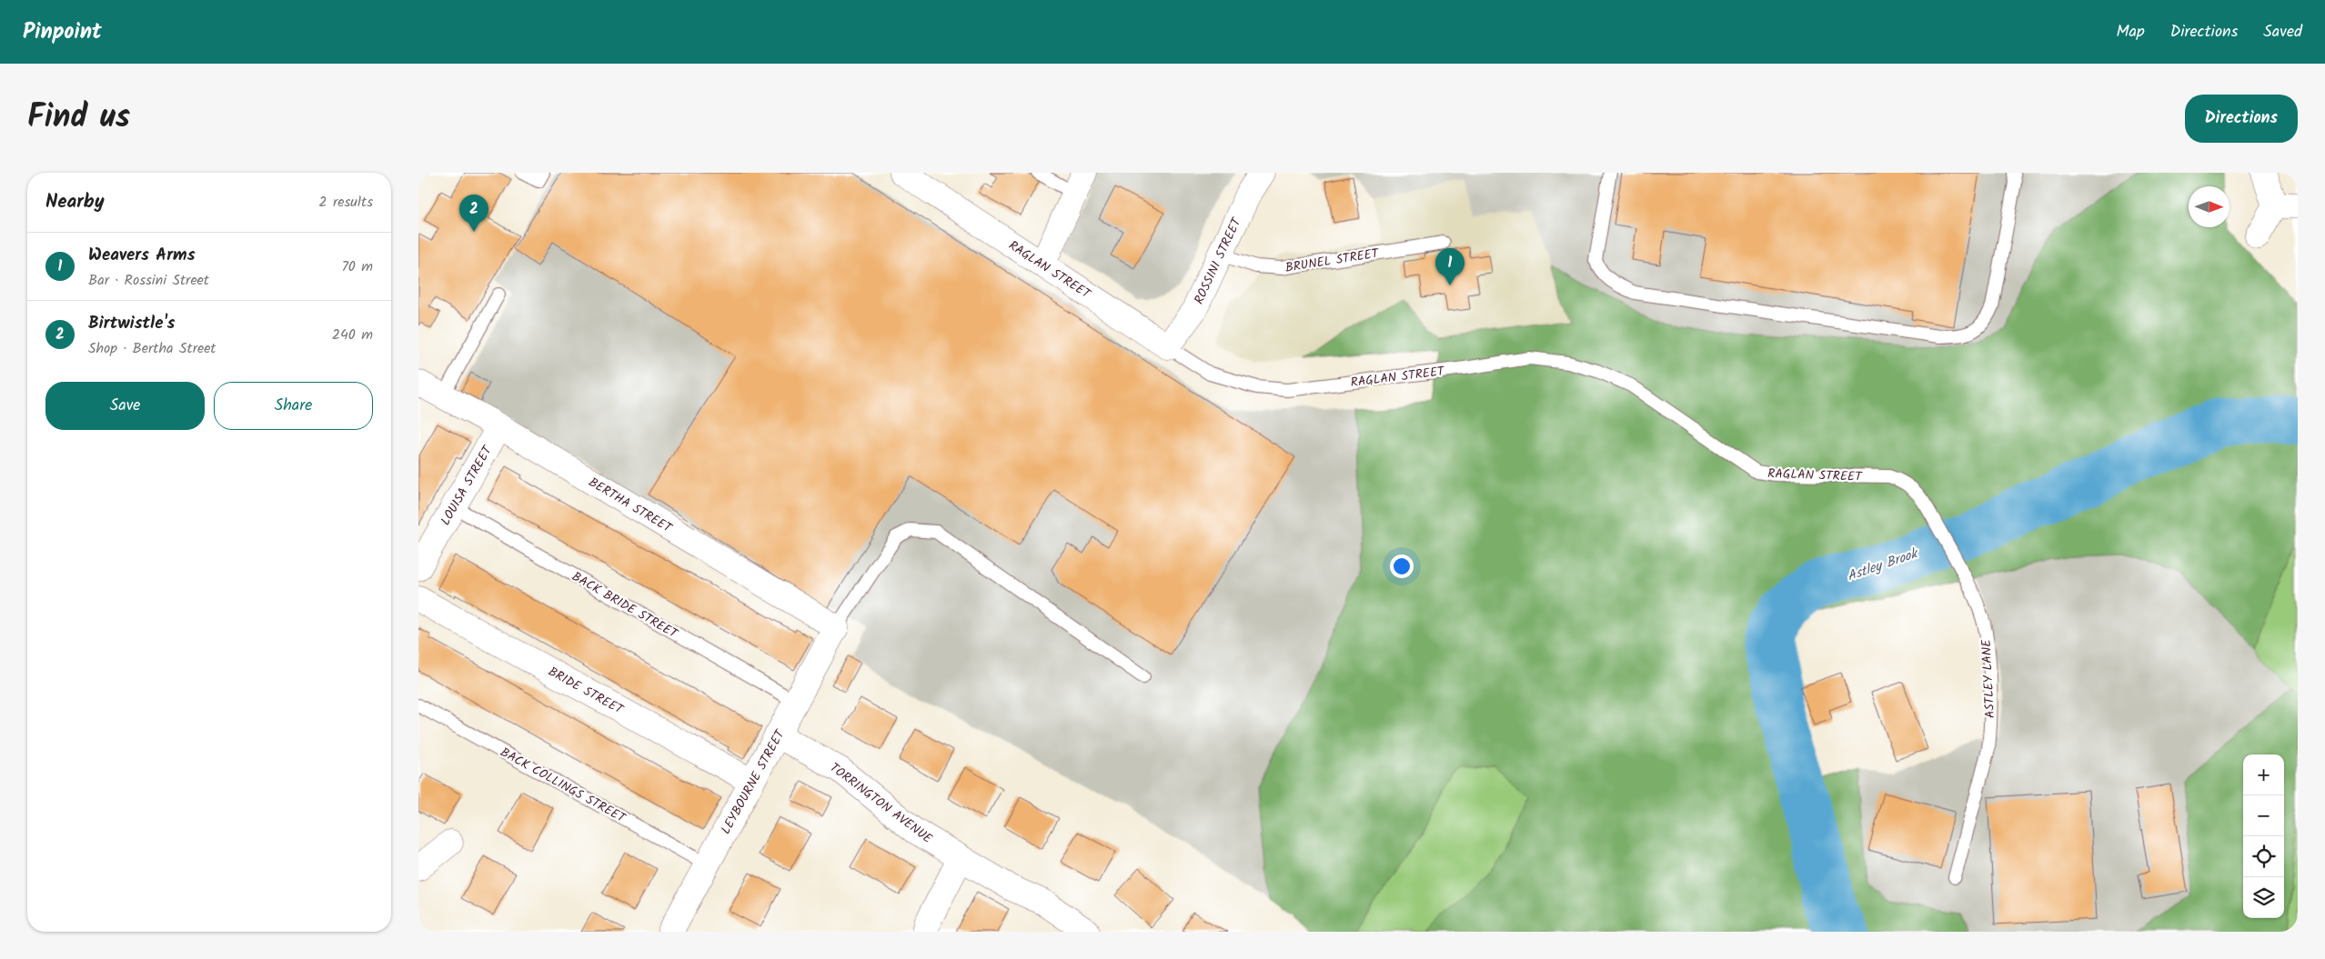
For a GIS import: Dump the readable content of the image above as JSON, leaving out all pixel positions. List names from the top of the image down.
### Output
{
  "streets": {
    "street": [
      "ROSSINI STREET",
      "RAGLAN STREET",
      "LOUISA STREET",
      "BERTHA STREET",
      "BRIDE STREET",
      "LEYBOURNE STREET",
      "TORRINGTON AVENUE"
    ],
    "lane": [
      "BRUNEL STREET",
      "BACK BRIDE STREET",
      "ASTLEY LANE",
      "BACK COLLINGS STREET"
    ]
  },
  "crossings": [
    ["BRUNEL STREET", "ROSSINI STREET"],
    ["ROSSINI STREET", "RAGLAN STREET"],
    ["RAGLAN STREET", "ASTLEY LANE"],
    ["LOUISA STREET", "BERTHA STREET"],
    ["LOUISA STREET", "BACK BRIDE STREET"],
    ["BERTHA STREET", "LEYBOURNE STREET"],
    ["BACK BRIDE STREET", "LEYBOURNE STREET"],
    ["BRIDE STREET", "LEYBOURNE STREET"],
    ["LEYBOURNE STREET", "BACK COLLINGS STREET"],
    ["LEYBOURNE STREET", "TORRINGTON AVENUE"]
  ],
  "water": ["Astley Brook"],
  "north": "right",
  "page": {
    "header": "Pinpoint",
    "nav": ["Map", "Directions", "Saved"],
    "title": "Find us",
    "buttons": [
      "Directions",
      ["Save", "Share"]
    ],
    "heading": ["Nearby", "2 results"],
    "pins": ["2", "1"],
    "list": [
      {
        "mark": "1",
        "name": "Weavers Arms",
        "note": "Bar · Rossini Street",
        "value": "70 m"
      },
      {
        "mark": "2",
        "name": "Birtwistle's",
        "note": "Shop · Bertha Street",
        "value": "240 m"
      }
    ],
    "map_buttons": ["+", "−"]
  }
}
